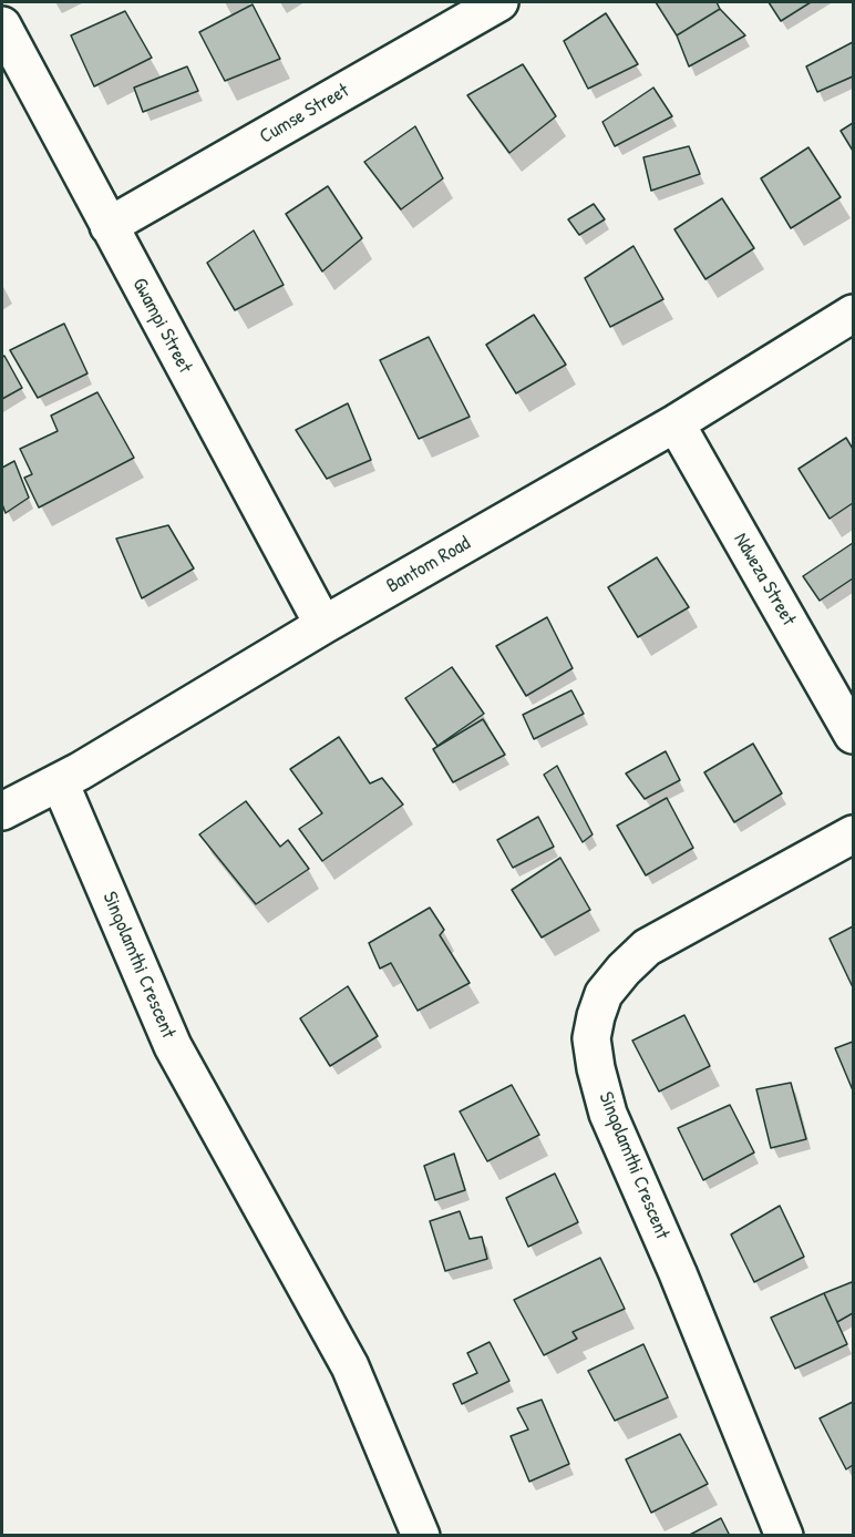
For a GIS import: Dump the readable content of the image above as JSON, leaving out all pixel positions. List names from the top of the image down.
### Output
{
  "streets": {
    "street": [
      "Cumse Street",
      "Gwampi Street",
      "Bantom Road",
      "Ndweza Street",
      "Sinqolamthi Crescent"
    ]
  },
  "crossings": [
    ["Cumse Street", "Gwampi Street"],
    ["Gwampi Street", "Bantom Road"],
    ["Bantom Road", "Ndweza Street"],
    ["Bantom Road", "Sinqolamthi Crescent"]
  ]
}
